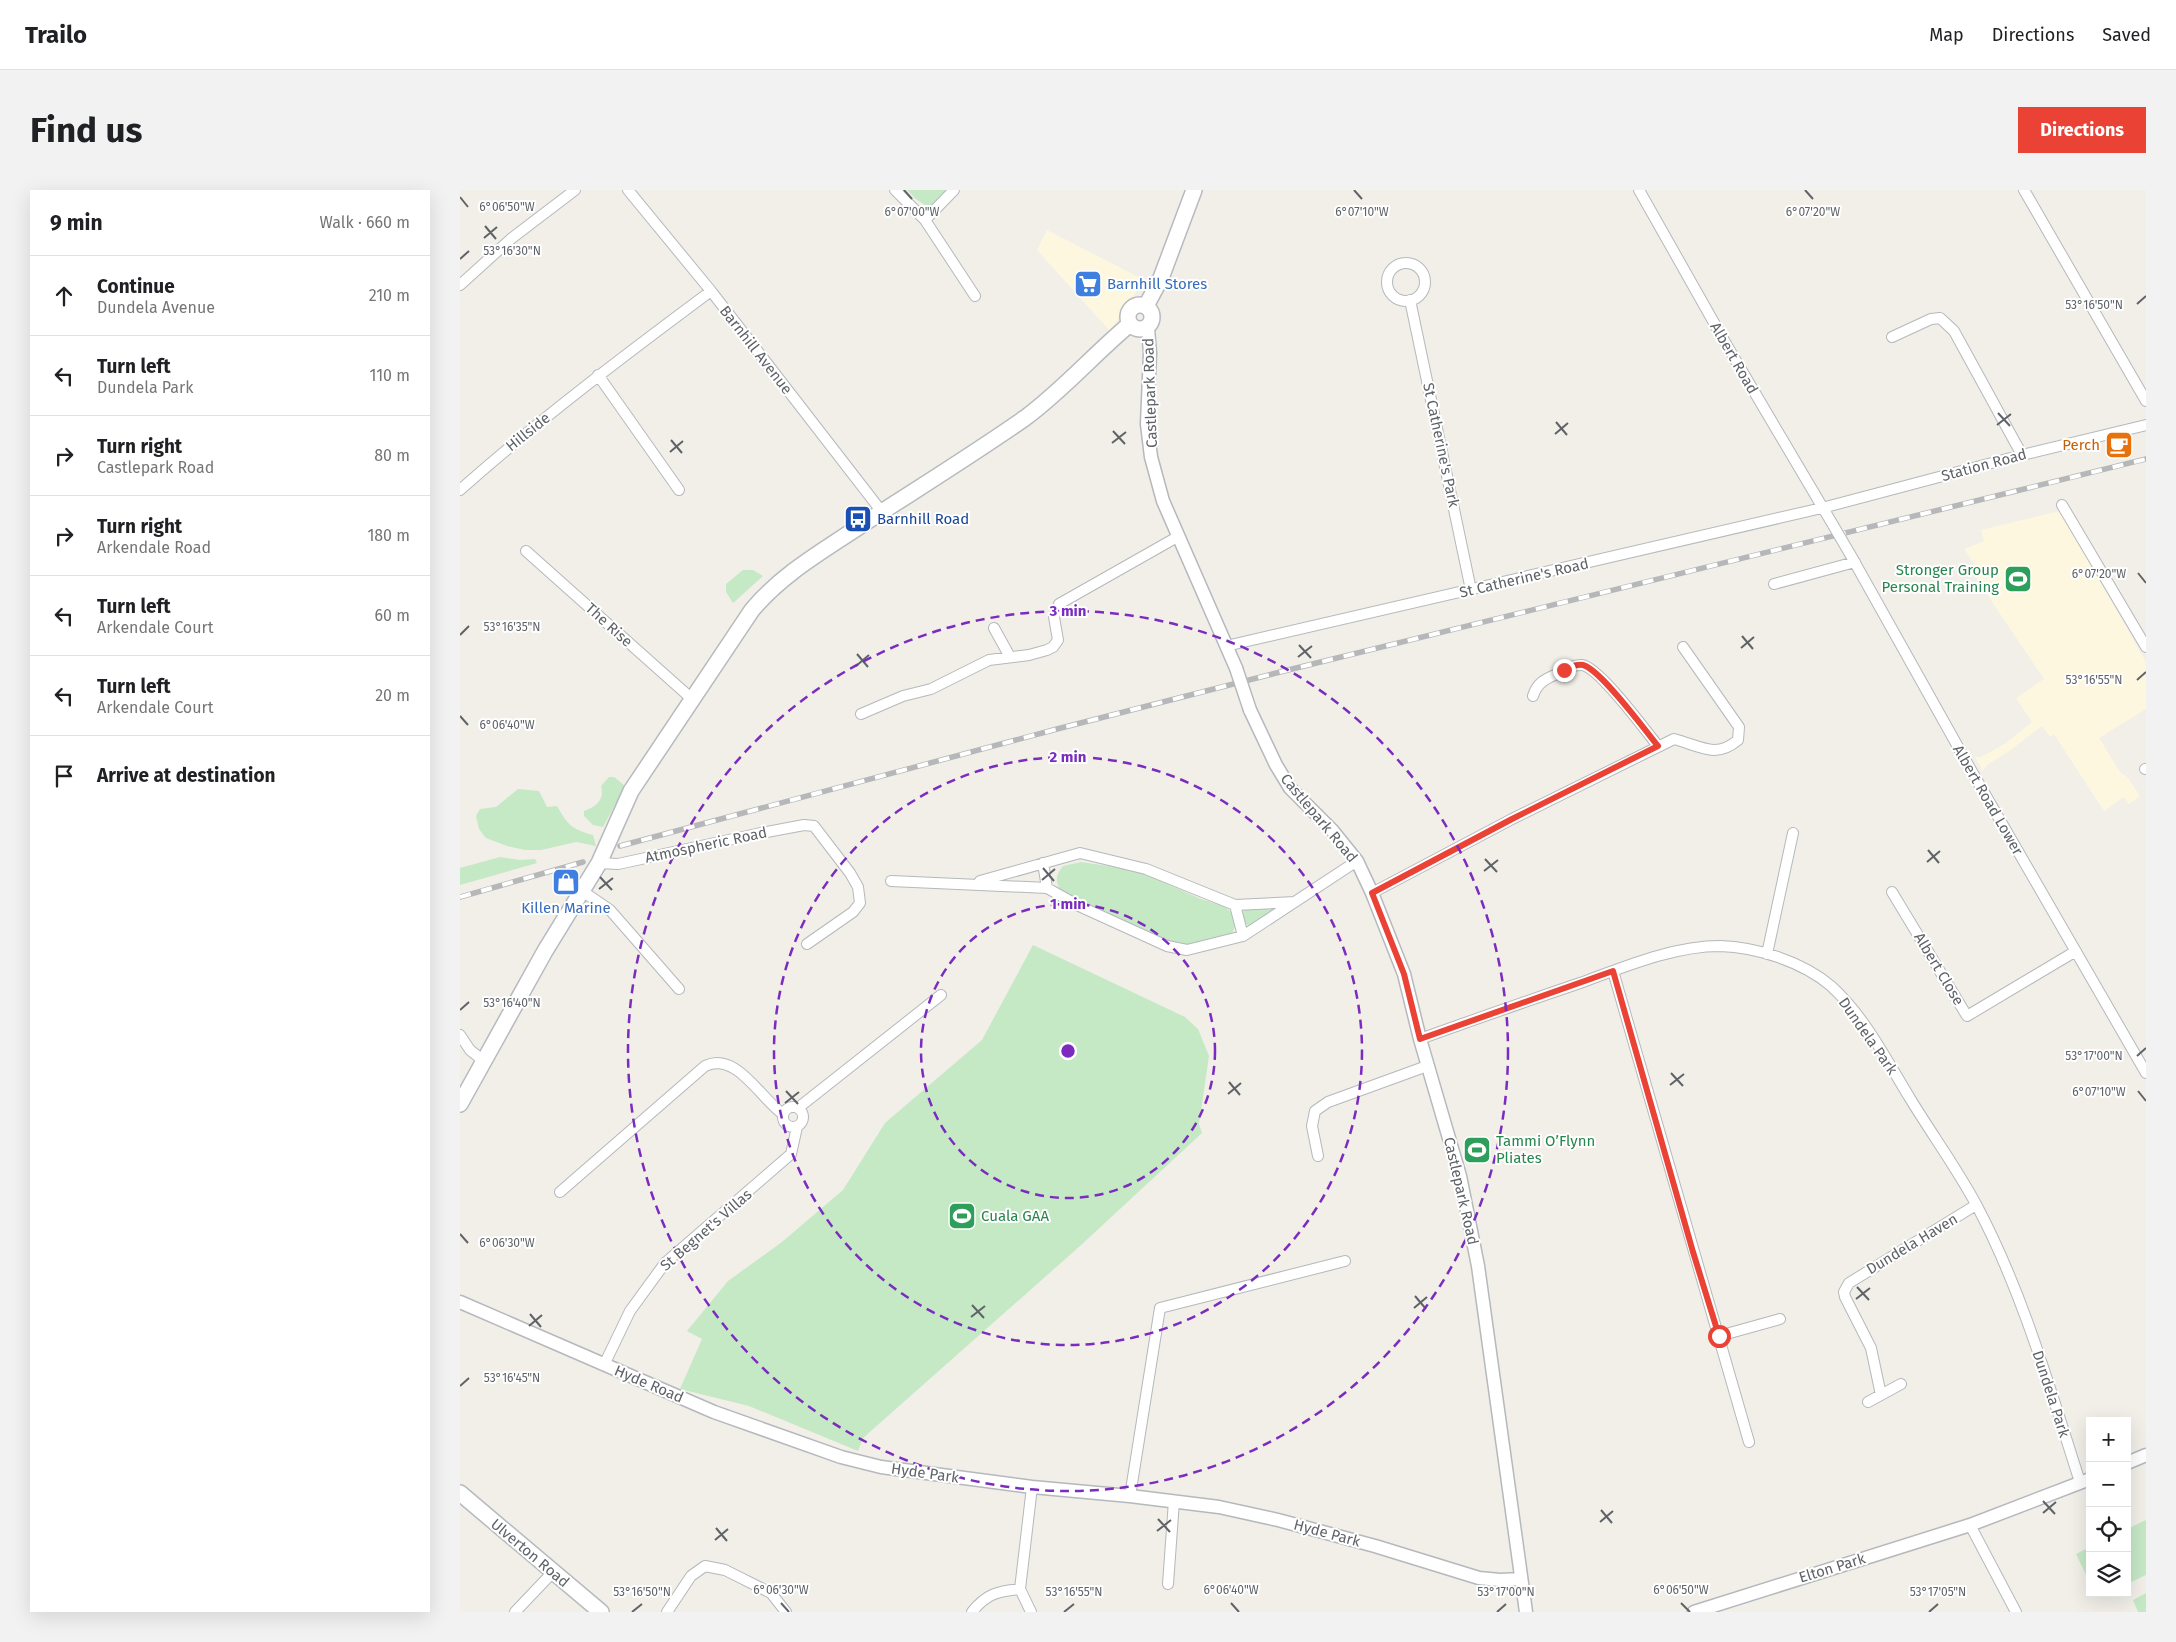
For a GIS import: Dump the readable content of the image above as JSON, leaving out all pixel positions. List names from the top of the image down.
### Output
{
  "streets": {
    "main road": ["Ulverton Road"],
    "street": [
      "Barnhill Avenue",
      "Albert Road",
      "Castlepark Road",
      "Hillside",
      "St Catherine's Park",
      "Station Road",
      "St Catherine's Road",
      "The Rise",
      "Albert Road Lower",
      "Atmospheric Road",
      "Albert Close",
      "Dundela Park",
      "St Begnet's Villas",
      "Dundela Haven",
      "Hyde Road",
      "Hyde Park",
      "Elton Park"
    ]
  },
  "crossings": [
    ["Barnhill Avenue", "Hillside"],
    ["Albert Road", "Station Road"],
    ["Albert Road", "St Catherine's Road"],
    ["Albert Road", "Albert Road Lower"],
    ["Castlepark Road", "St Catherine's Road"],
    ["Castlepark Road", "Dundela Park"],
    ["Castlepark Road", "Hyde Park"],
    ["St Catherine's Park", "St Catherine's Road"],
    ["Station Road", "St Catherine's Road"],
    ["Albert Road Lower", "Albert Close"],
    ["Dundela Park", "Dundela Haven"],
    ["Dundela Park", "Elton Park"],
    ["St Begnet's Villas", "Hyde Road"],
    ["Hyde Road", "Hyde Park"]
  ],
  "places": {
    "supermarket": ["Barnhill Stores"],
    "cafe": ["Perch"],
    "bus stop": ["Barnhill Road"],
    "sports": ["Stronger Group Personal Training", "Tammi O’Flynn Pliates", "Cuala GAA"],
    "shop": ["Killen Marine"]
  },
  "page": {
    "header": "Trailo",
    "nav": ["Map", "Directions", "Saved"],
    "buttons": "Directions",
    "title": "Find us",
    "heading": ["9 min", "Walk · 660 m"],
    "list": [
      ["Continue", "Dundela Avenue", "210 m"],
      ["Turn left", "Dundela Park", "110 m"],
      ["Turn right", "Castlepark Road", "80 m"],
      ["Turn right", "Arkendale Road", "180 m"],
      ["Turn left", "Arkendale Court", "60 m"],
      ["Turn left", "Arkendale Court", "20 m"],
      "Arrive at destination"
    ],
    "map_buttons": ["+", "−"]
  },
  "coordinates": [
    "6°06'50\"W",
    "6°07'00\"W",
    "6°07'10\"W",
    "6°07'20\"W",
    "53°16'30\"N",
    "53°16'50\"N",
    "53°16'35\"N",
    "53°16'55\"N",
    "6°06'40\"W",
    "53°16'40\"N",
    "53°17'00\"N",
    "6°06'30\"W",
    "53°16'45\"N",
    "53°17'05\"N"
  ],
  "rings": ["3 min", "2 min", "1 min"]
}
